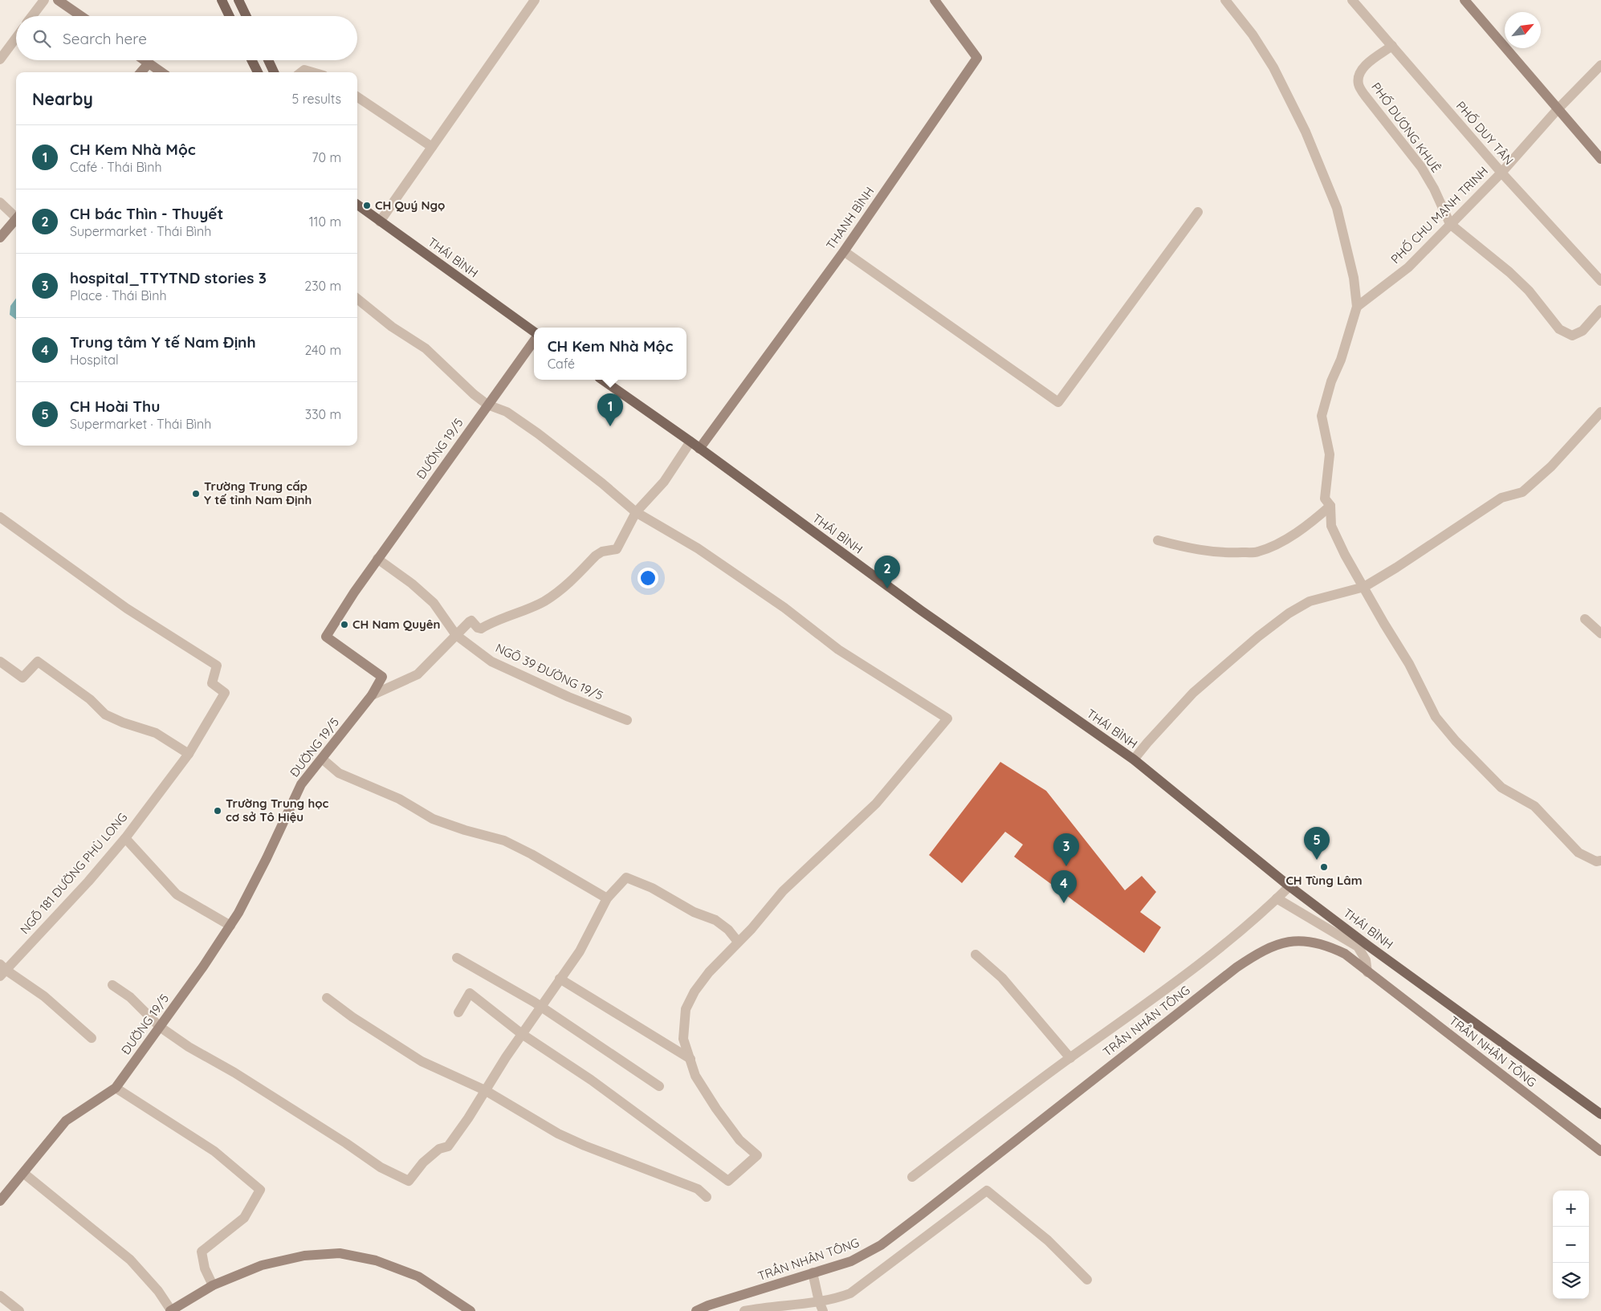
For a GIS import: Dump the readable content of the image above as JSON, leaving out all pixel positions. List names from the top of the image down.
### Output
{
  "streets": {
    "main road": ["THÁI BÌNH"],
    "street": [
      "PHỐ DƯƠNG KHUÊ",
      "PHỐ DUY TÂN",
      "PHỐ CHU MẠNH TRINH",
      "THANH BÌNH",
      "ĐƯỜNG 19/5",
      "NGÕ 39 ĐƯỜNG 19/5",
      "NGÕ 181 ĐƯỜNG PHÙ LONG",
      "TRẦN NHÂN TÔNG"
    ]
  },
  "crossings": [
    ["PHỐ DƯƠNG KHUÊ", "PHỐ DUY TÂN"],
    ["PHỐ DƯƠNG KHUÊ", "PHỐ CHU MẠNH TRINH"],
    ["PHỐ DUY TÂN", "PHỐ CHU MẠNH TRINH"],
    ["THANH BÌNH", "THÁI BÌNH"],
    ["ĐƯỜNG 19/5", "NGÕ 39 ĐƯỜNG 19/5"]
  ],
  "places": [
    "CH Quý Ngọ",
    "Trường Trung cấp Y tế tỉnh Nam Định",
    "CH Nam Quyên",
    "Trường Trung học cơ sở Tô Hiệu",
    "CH Tùng Lâm"
  ],
  "north": "top right",
  "page": {
    "search": "Search here",
    "heading": ["Nearby", "5 results"],
    "list": [
      {
        "mark": "1",
        "name": "CH Kem Nhà Mộc",
        "note": "Café · Thái Bình",
        "value": "70 m"
      },
      {
        "mark": "2",
        "name": "CH bác Thìn - Thuyết",
        "note": "Supermarket · Thái Bình",
        "value": "110 m"
      },
      {
        "mark": "3",
        "name": "hospital_TTYTND stories 3",
        "note": "Place · Thái Bình",
        "value": "230 m"
      },
      {
        "mark": "4",
        "name": "Trung tâm Y tế Nam Định",
        "note": "Hospital",
        "value": "240 m"
      },
      {
        "mark": "5",
        "name": "CH Hoài Thu",
        "note": "Supermarket · Thái Bình",
        "value": "330 m"
      }
    ],
    "popup": ["CH Kem Nhà Mộc", "Café"],
    "pins": [
      "1",
      "2",
      "5",
      "3",
      "4"
    ],
    "map_buttons": ["+", "−"]
  }
}
